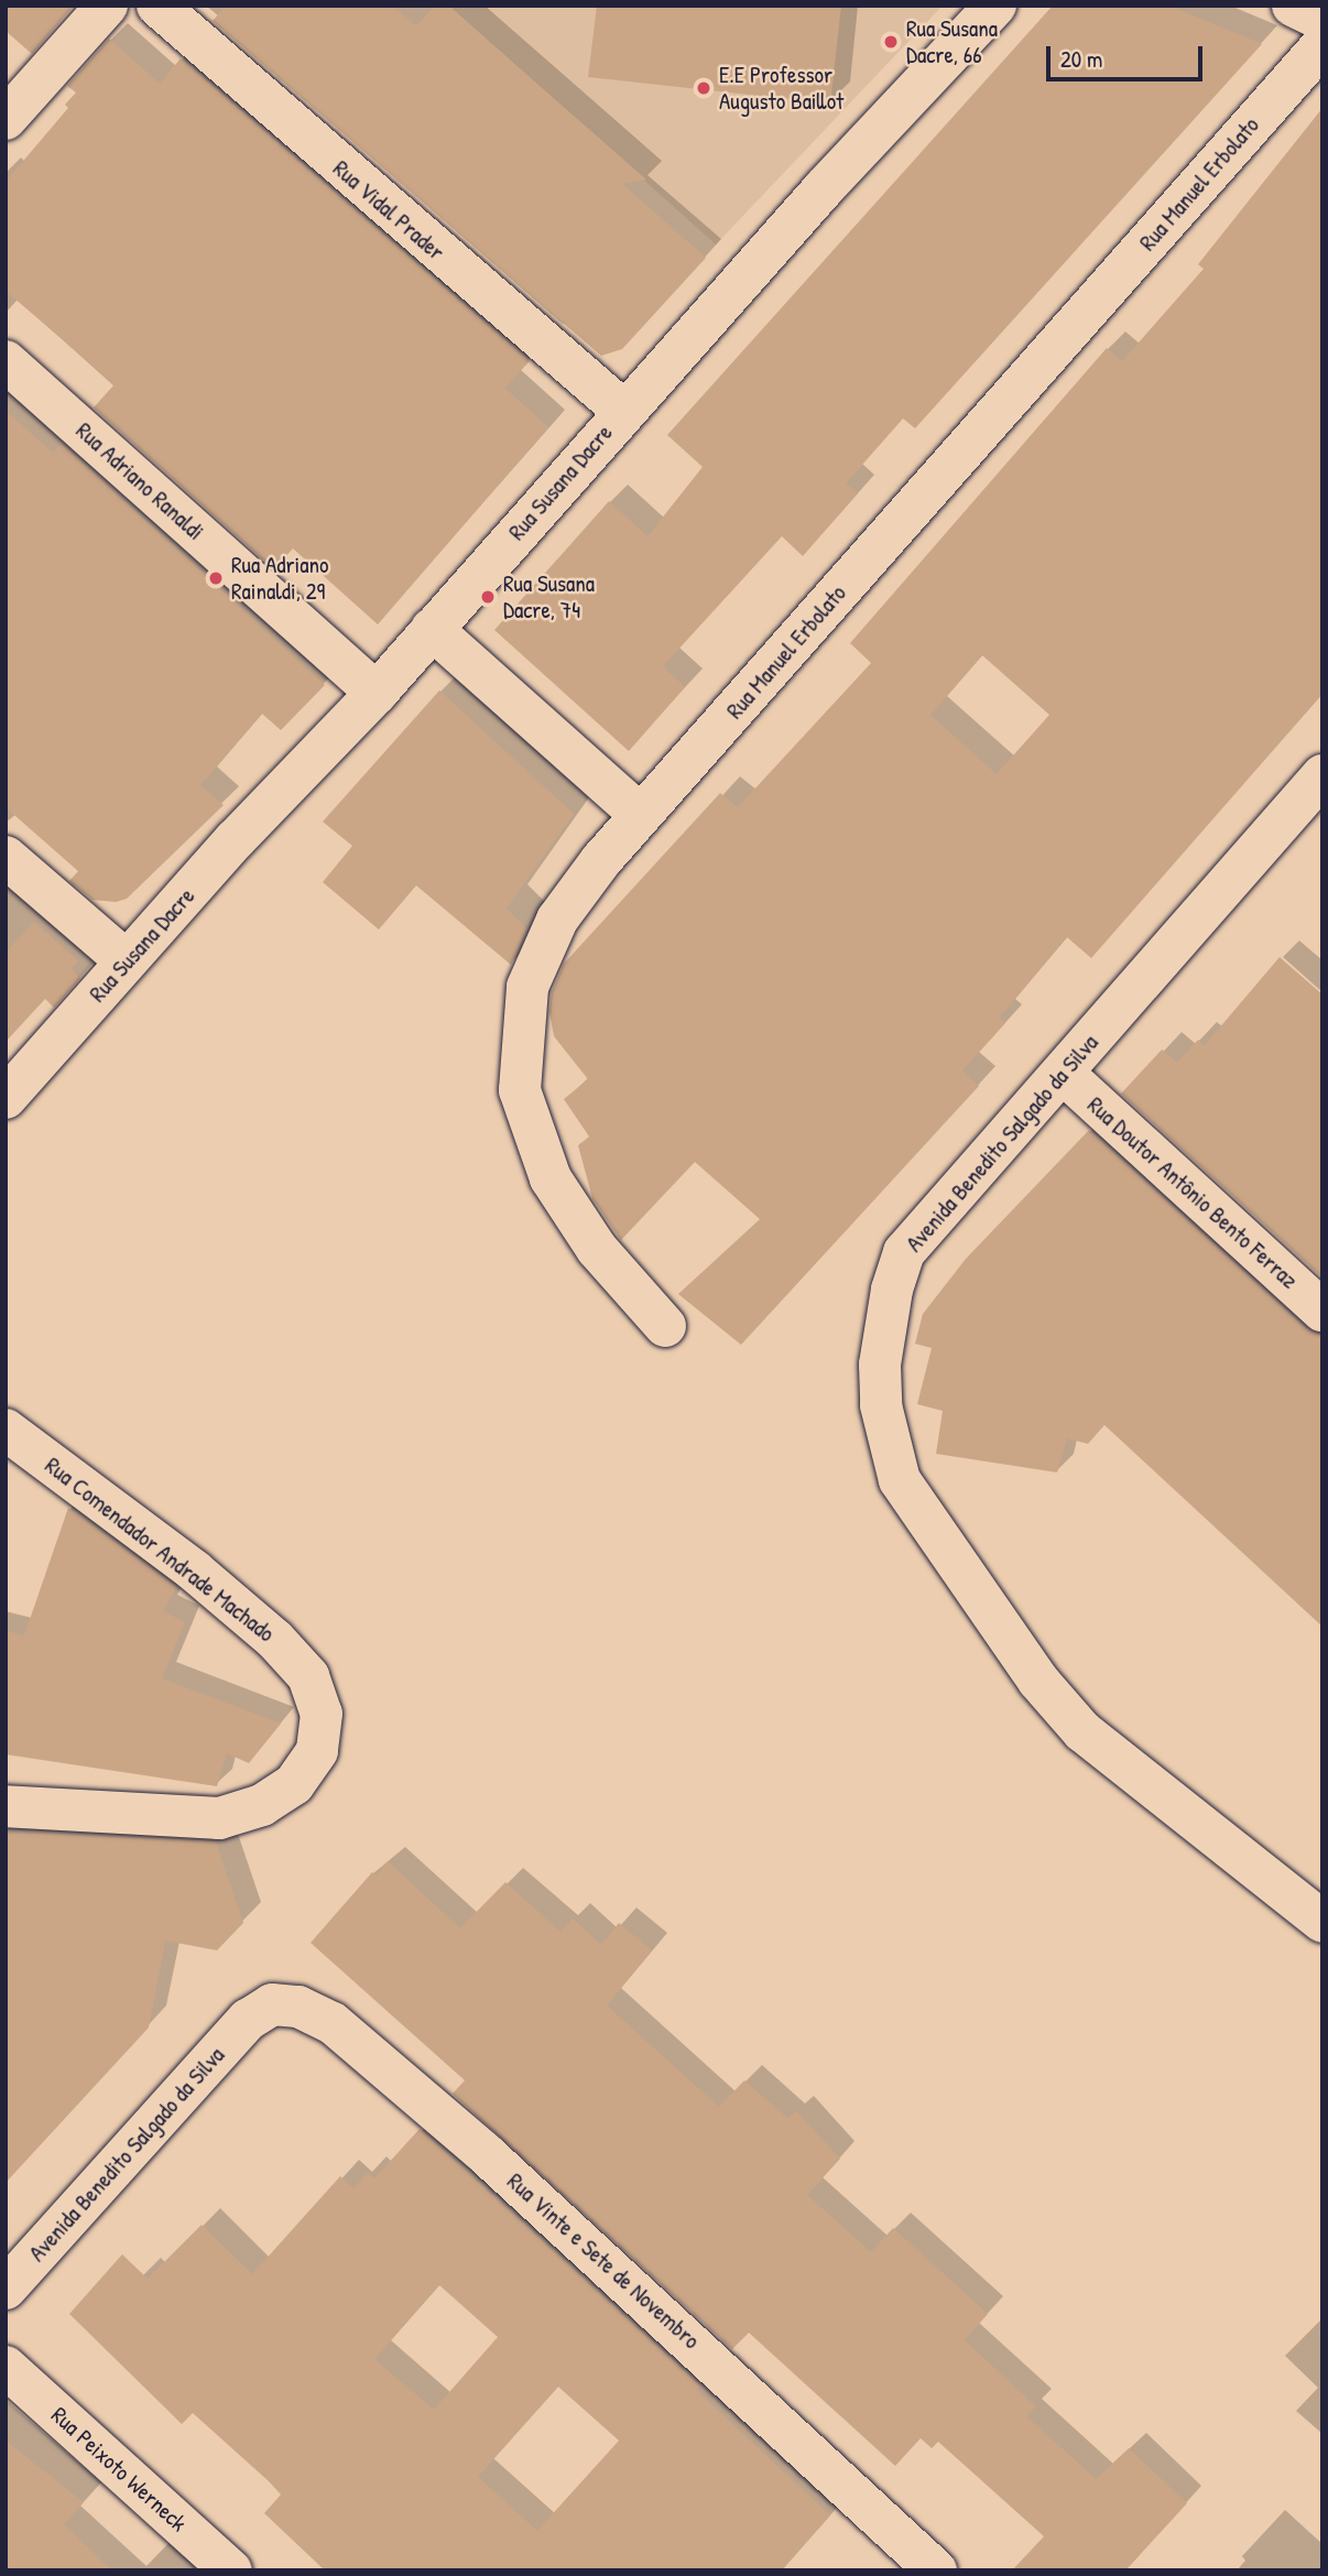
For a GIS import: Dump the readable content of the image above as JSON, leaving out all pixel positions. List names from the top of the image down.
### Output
{
  "streets": {
    "street": [
      "Rua Manuel Erbolato",
      "Rua Vidal Prader",
      "Rua Adriano Ranaldi",
      "Rua Susana Dacre",
      "Avenida Benedito Salgado da Silva",
      "Rua Doutor Antônio Bento Ferraz",
      "Rua Comendador Andrade Machado",
      "Rua Vinte e Sete de Novembro",
      "Rua Peixoto Werneck"
    ]
  },
  "crossings": [
    ["Rua Vidal Prader", "Rua Susana Dacre"],
    ["Rua Adriano Ranaldi", "Rua Susana Dacre"],
    ["Avenida Benedito Salgado da Silva", "Rua Doutor Antônio Bento Ferraz"],
    ["Avenida Benedito Salgado da Silva", "Rua Vinte e Sete de Novembro"]
  ],
  "places": [
    "Rua Susana Dacre, 66",
    "E.E Professor Augusto Baillot",
    "Rua Adriano Rainaldi, 29",
    "Rua Susana Dacre, 74"
  ],
  "scale_bar": "20 m"
}
